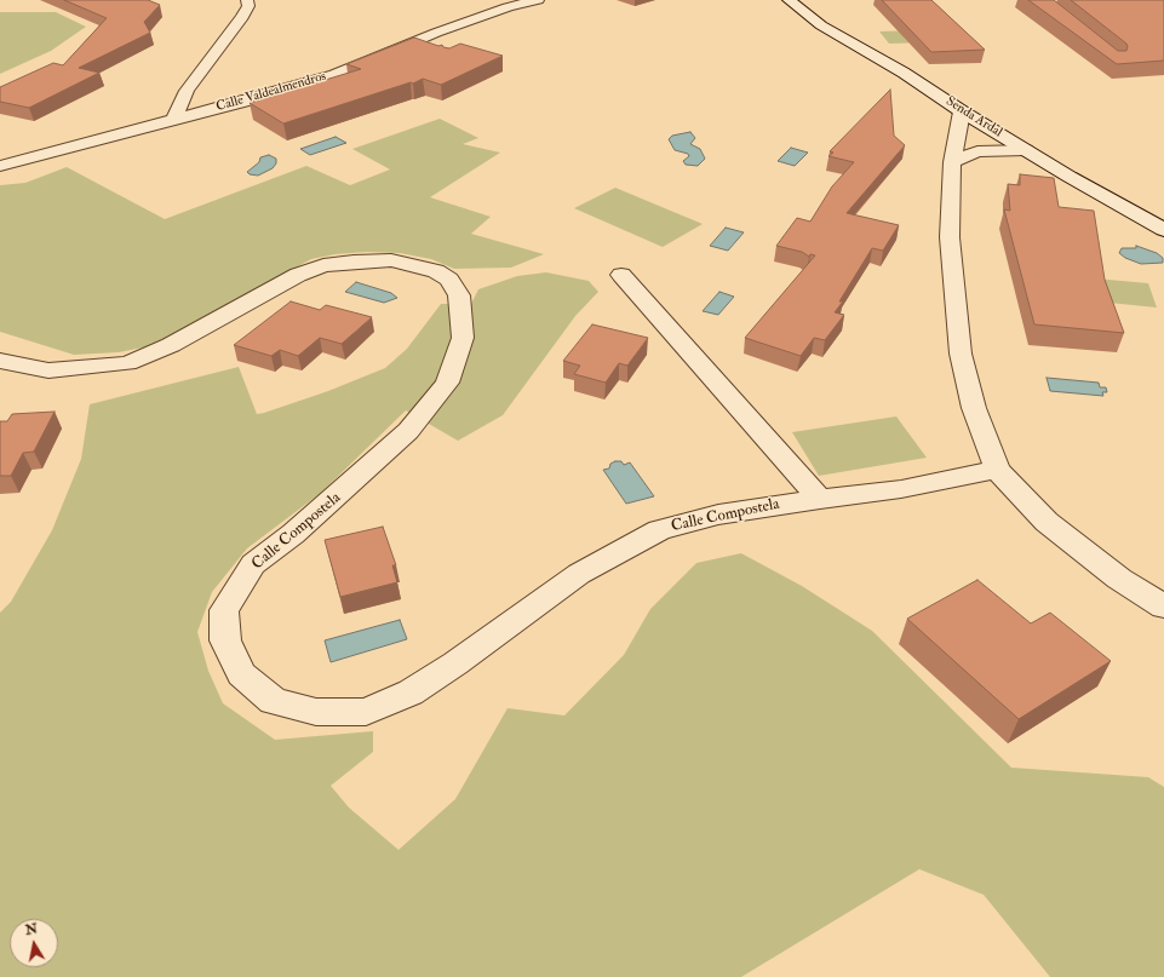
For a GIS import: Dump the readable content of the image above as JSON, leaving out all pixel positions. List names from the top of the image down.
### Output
{
  "streets": {
    "street": ["Calle Valdealmendros", "Senda Ardal", "Calle Compostela"]
  },
  "north": "top"
}
